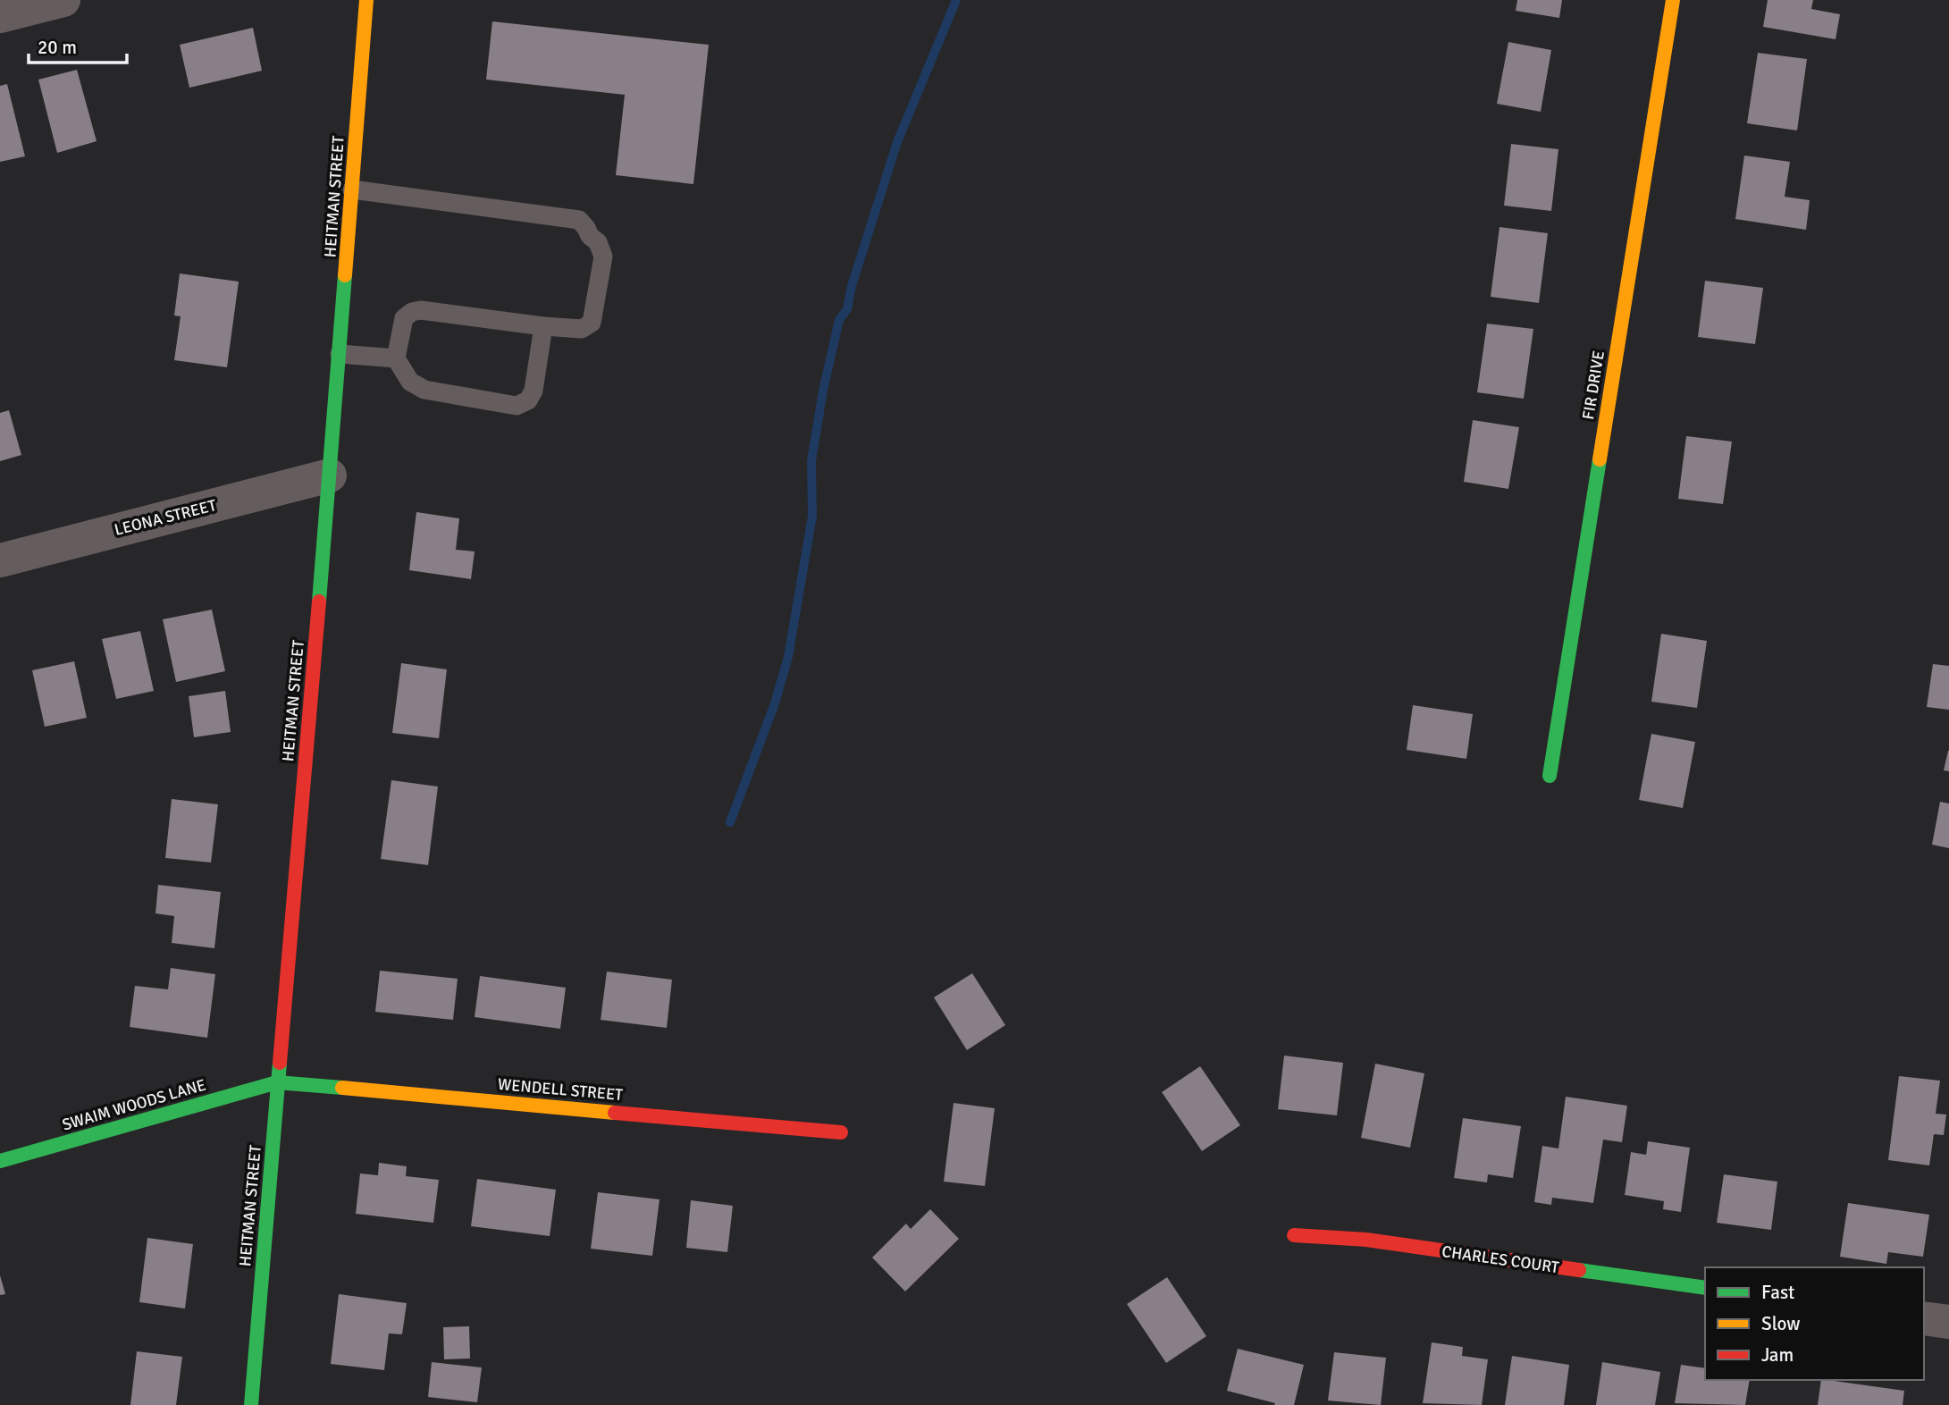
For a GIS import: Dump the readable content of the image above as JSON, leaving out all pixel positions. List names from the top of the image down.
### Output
{
  "streets": {
    "street": [
      "HEITMAN STREET",
      "FIR DRIVE",
      "LEONA STREET",
      "WENDELL STREET",
      "SWAIM WOODS LANE",
      "CHARLES COURT"
    ]
  },
  "crossings": [
    ["HEITMAN STREET", "LEONA STREET"],
    ["HEITMAN STREET", "WENDELL STREET"],
    ["HEITMAN STREET", "SWAIM WOODS LANE"],
    ["WENDELL STREET", "SWAIM WOODS LANE"]
  ],
  "legend": ["Fast", "Slow", "Jam"],
  "scale_bar": "20 m"
}
